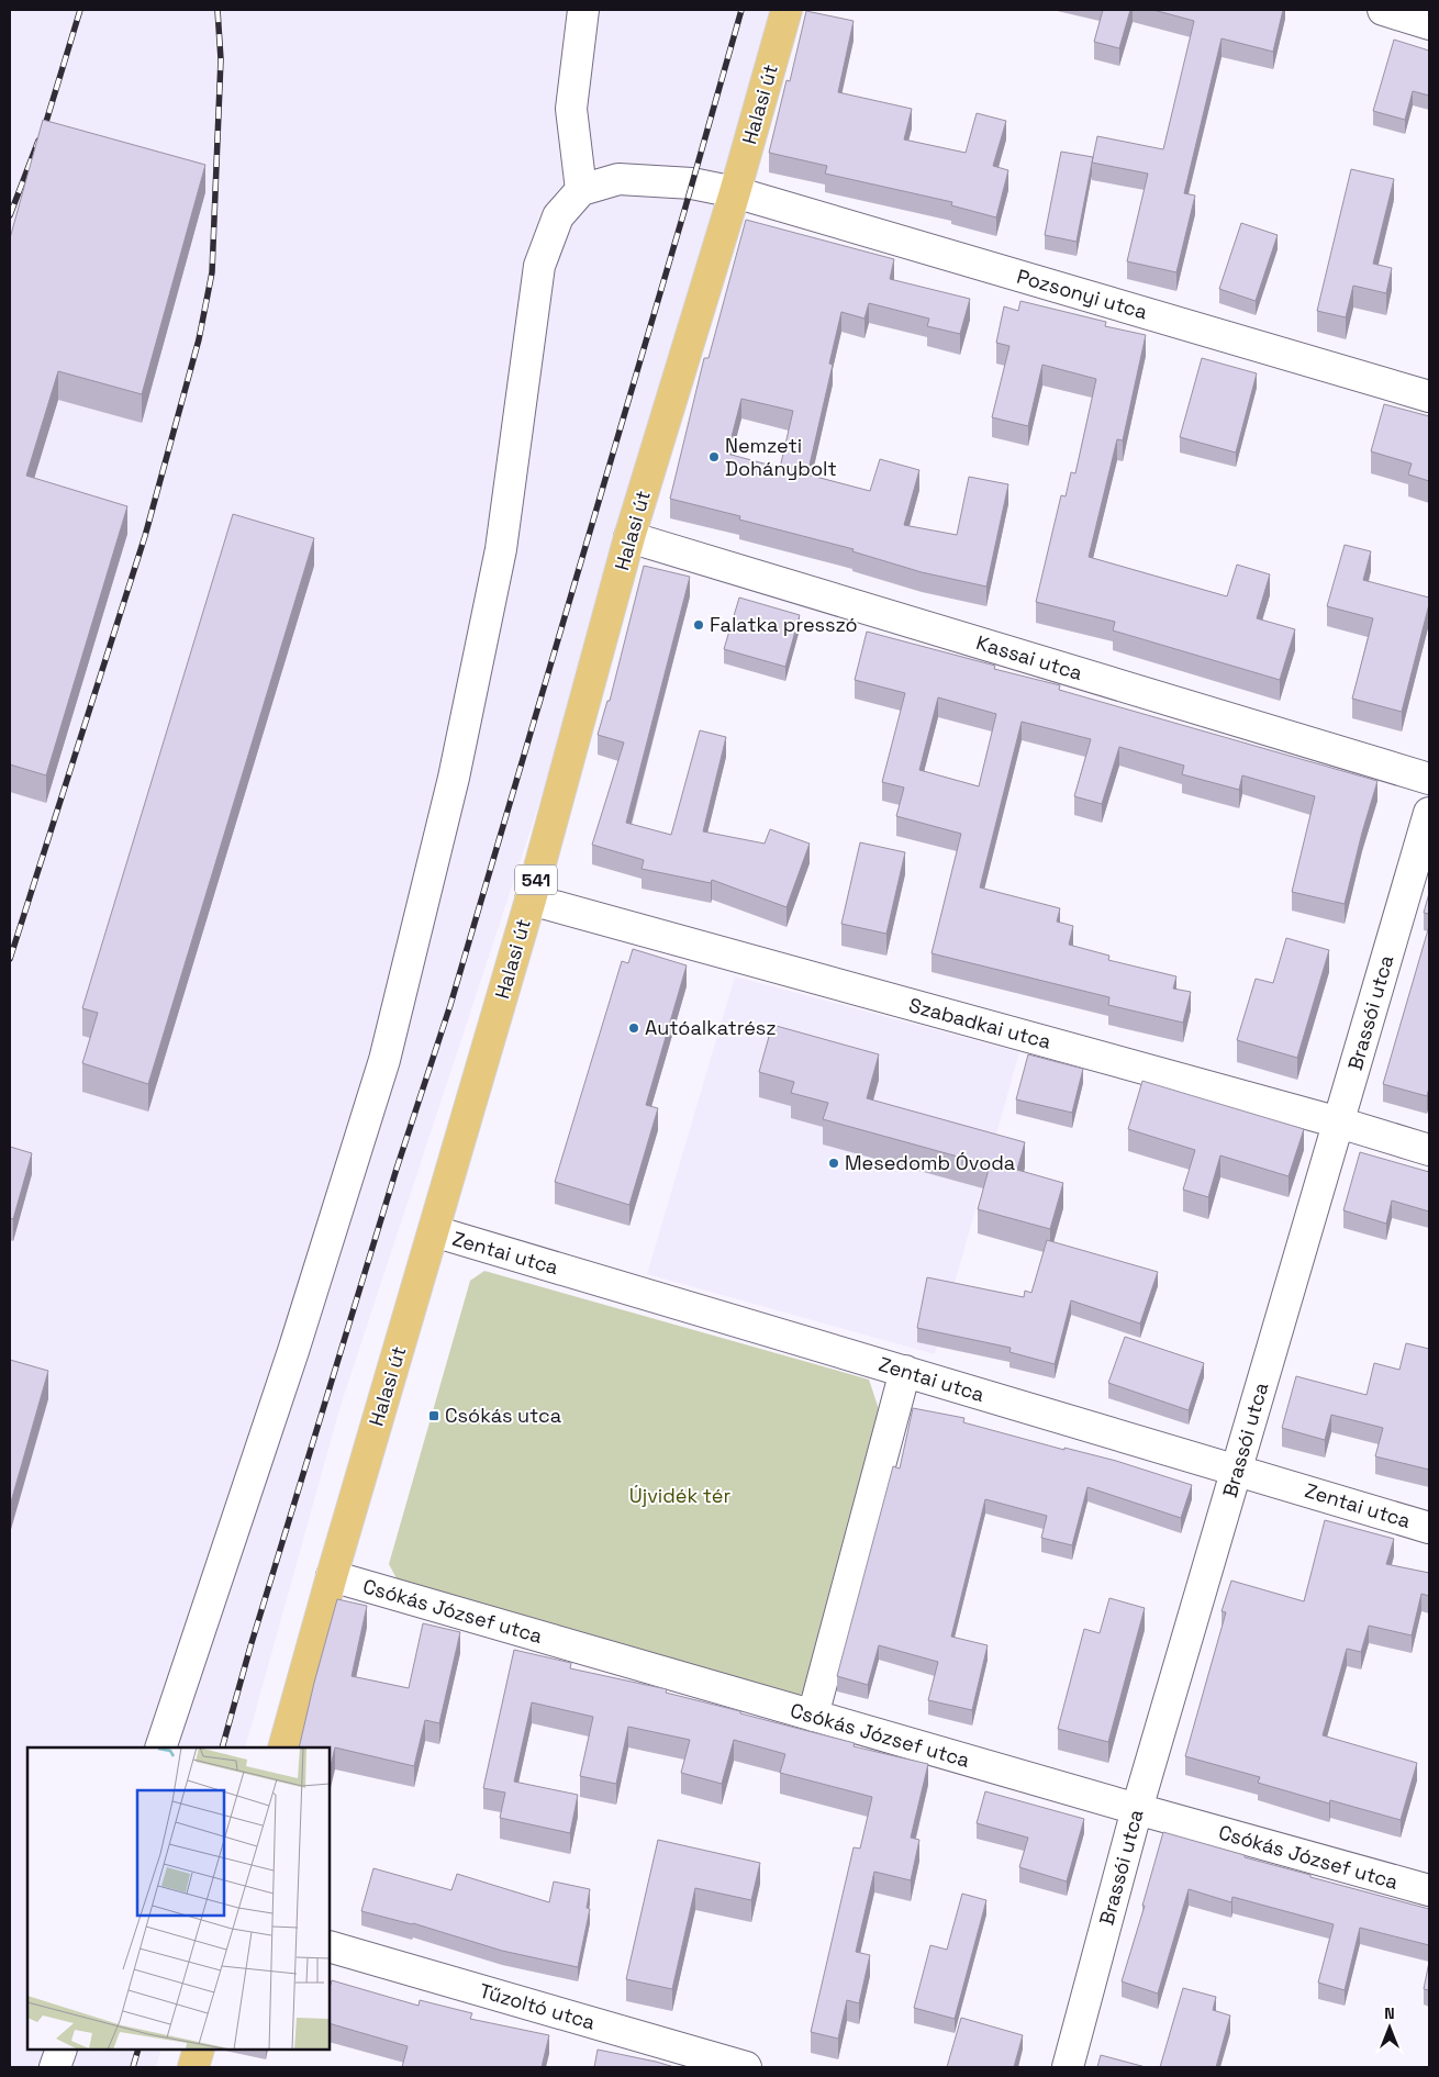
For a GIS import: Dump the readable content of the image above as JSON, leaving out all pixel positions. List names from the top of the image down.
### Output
{
  "streets": {
    "main road": ["Halasi út", "541"],
    "street": [
      "Pozsonyi utca",
      "Kassai utca",
      "Brassói utca",
      "Szabadkai utca",
      "Zentai utca",
      "Csókás József utca",
      "Tűzoltó utca"
    ]
  },
  "crossings": [
    ["Halasi út", "Pozsonyi utca"],
    ["Halasi út", "Kassai utca"],
    ["Halasi út", "Szabadkai utca"],
    ["Halasi út", "Zentai utca"],
    ["Halasi út", "Csókás József utca"],
    ["Brassói utca", "Szabadkai utca"],
    ["Brassói utca", "Zentai utca"],
    ["Brassói utca", "Csókás József utca"]
  ],
  "parks": ["Újvidék tér"],
  "places": {
    "other": [
      "Nemzeti Dohánybolt",
      "Falatka presszó",
      "Autóalkatrész",
      "Mesedomb Óvoda"
    ],
    "transit": ["Csókás utca"]
  },
  "north": "top"
}
